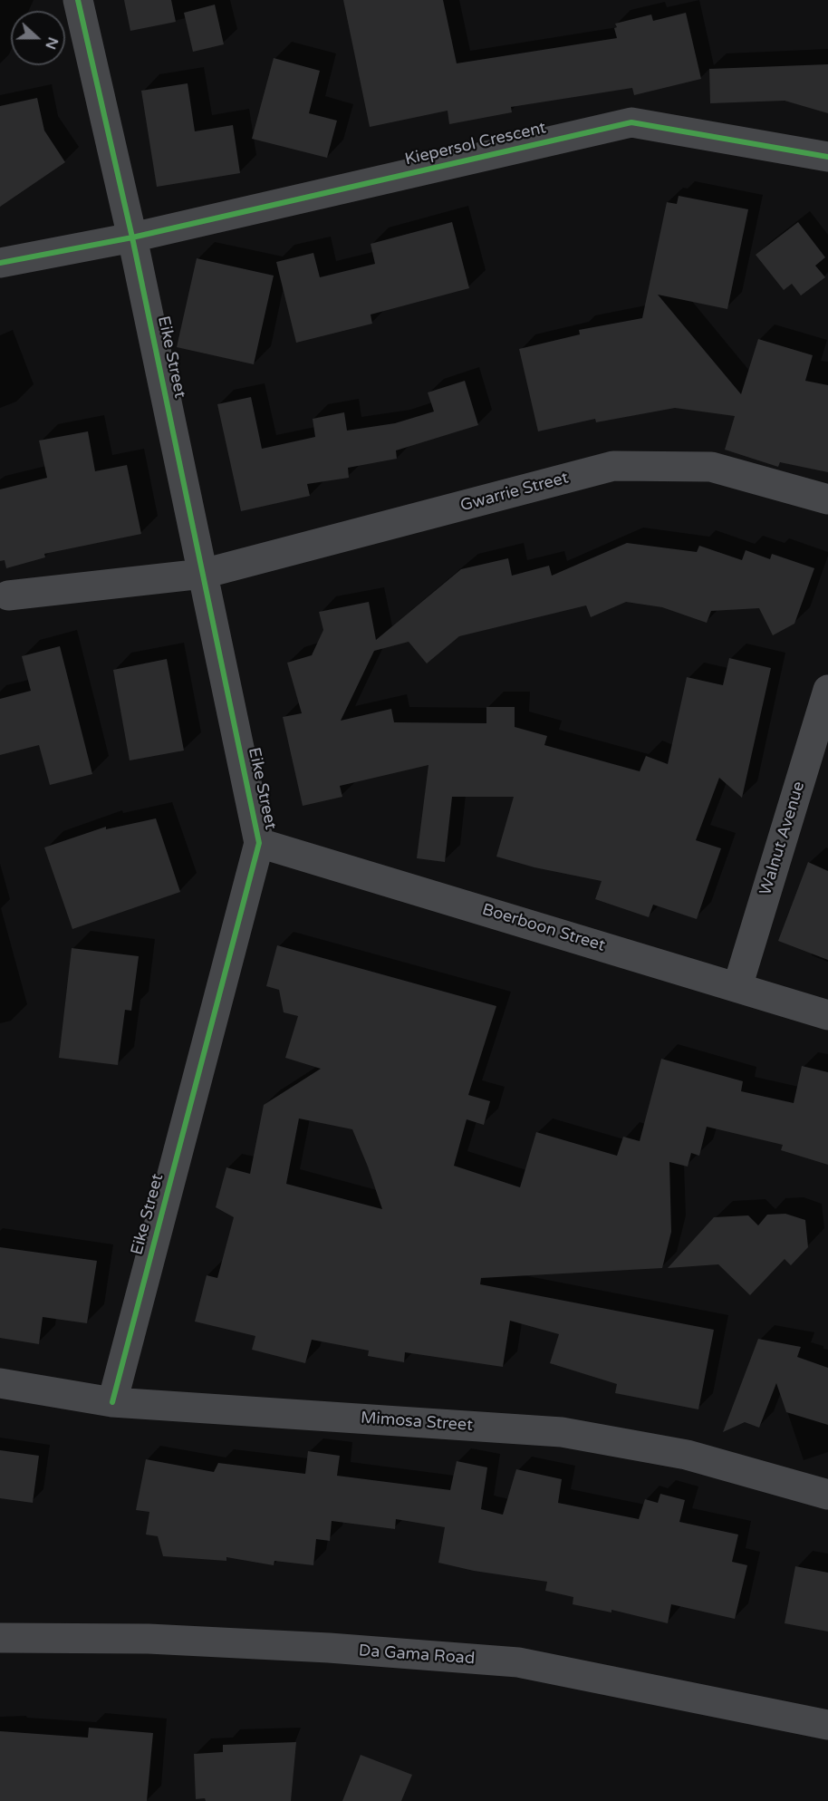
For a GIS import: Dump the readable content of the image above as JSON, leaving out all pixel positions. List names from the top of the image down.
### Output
{
  "streets": {
    "street": [
      "Kiepersol Crescent",
      "Eike Street",
      "Gwarrie Street",
      "Walnut Avenue",
      "Boerboon Street",
      "Mimosa Street",
      "Da Gama Road"
    ]
  },
  "crossings": [
    ["Kiepersol Crescent", "Eike Street"],
    ["Eike Street", "Gwarrie Street"],
    ["Eike Street", "Boerboon Street"],
    ["Eike Street", "Mimosa Street"],
    ["Walnut Avenue", "Boerboon Street"]
  ],
  "north": "right"
}
